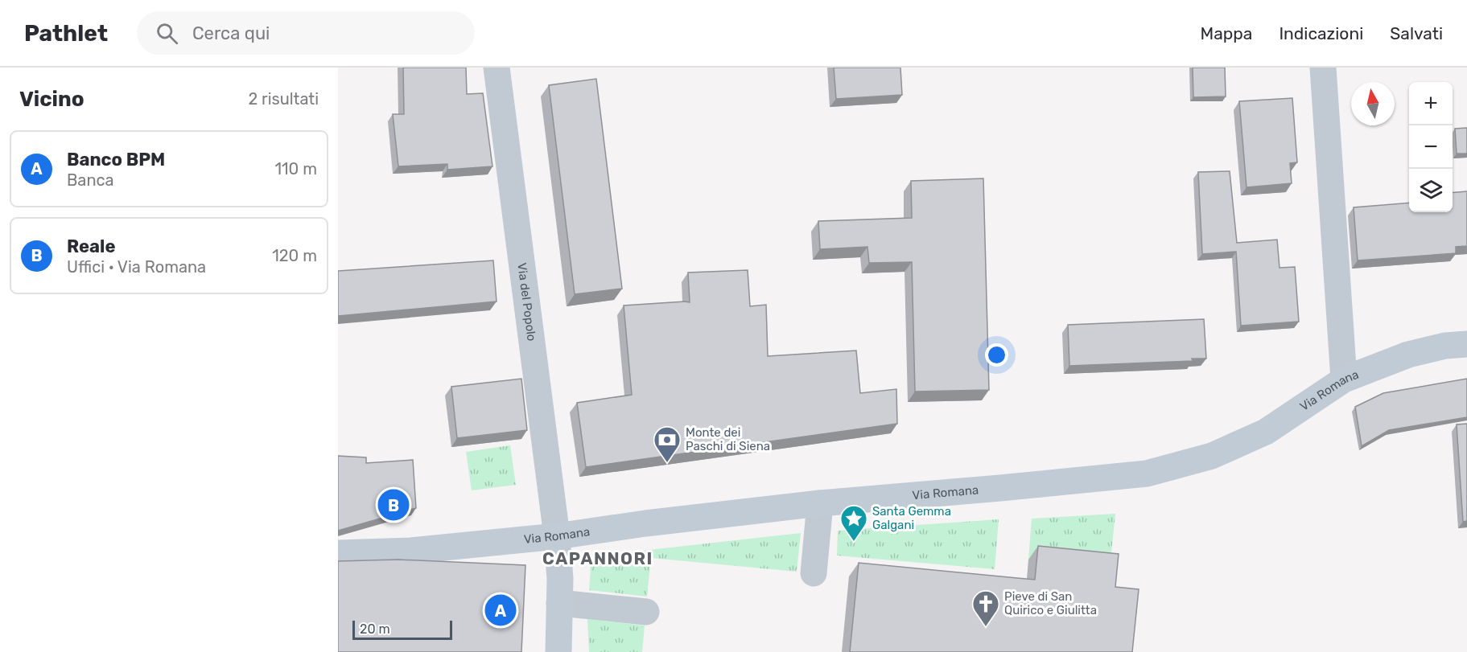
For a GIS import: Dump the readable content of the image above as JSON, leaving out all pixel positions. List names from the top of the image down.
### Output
{
  "streets": {
    "street": ["Via del Popolo", "Via Romana"]
  },
  "crossings": [
    ["Via del Popolo", "Via Romana"]
  ],
  "districts": ["CAPANNORI"],
  "places": {
    "bank": ["Monte dei Paschi di Siena"],
    "place": ["Santa Gemma Galgani"],
    "church": ["Pieve di San Quirico e Giulitta"]
  },
  "scale_bar": "20 m",
  "north": "top",
  "page": {
    "header": "Pathlet",
    "search": "Cerca qui",
    "nav": ["Mappa", "Indicazioni", "Salvati"],
    "heading": ["Vicino", "2 risultati"],
    "map_buttons": ["+", "−"],
    "list": [
      {
        "mark": "A",
        "name": "Banco BPM",
        "note": "Banca",
        "value": "110 m"
      },
      {
        "mark": "B",
        "name": "Reale",
        "note": "Uffici · Via Romana",
        "value": "120 m"
      }
    ],
    "pins": ["B", "A"],
    "scale": "20 m"
  }
}
